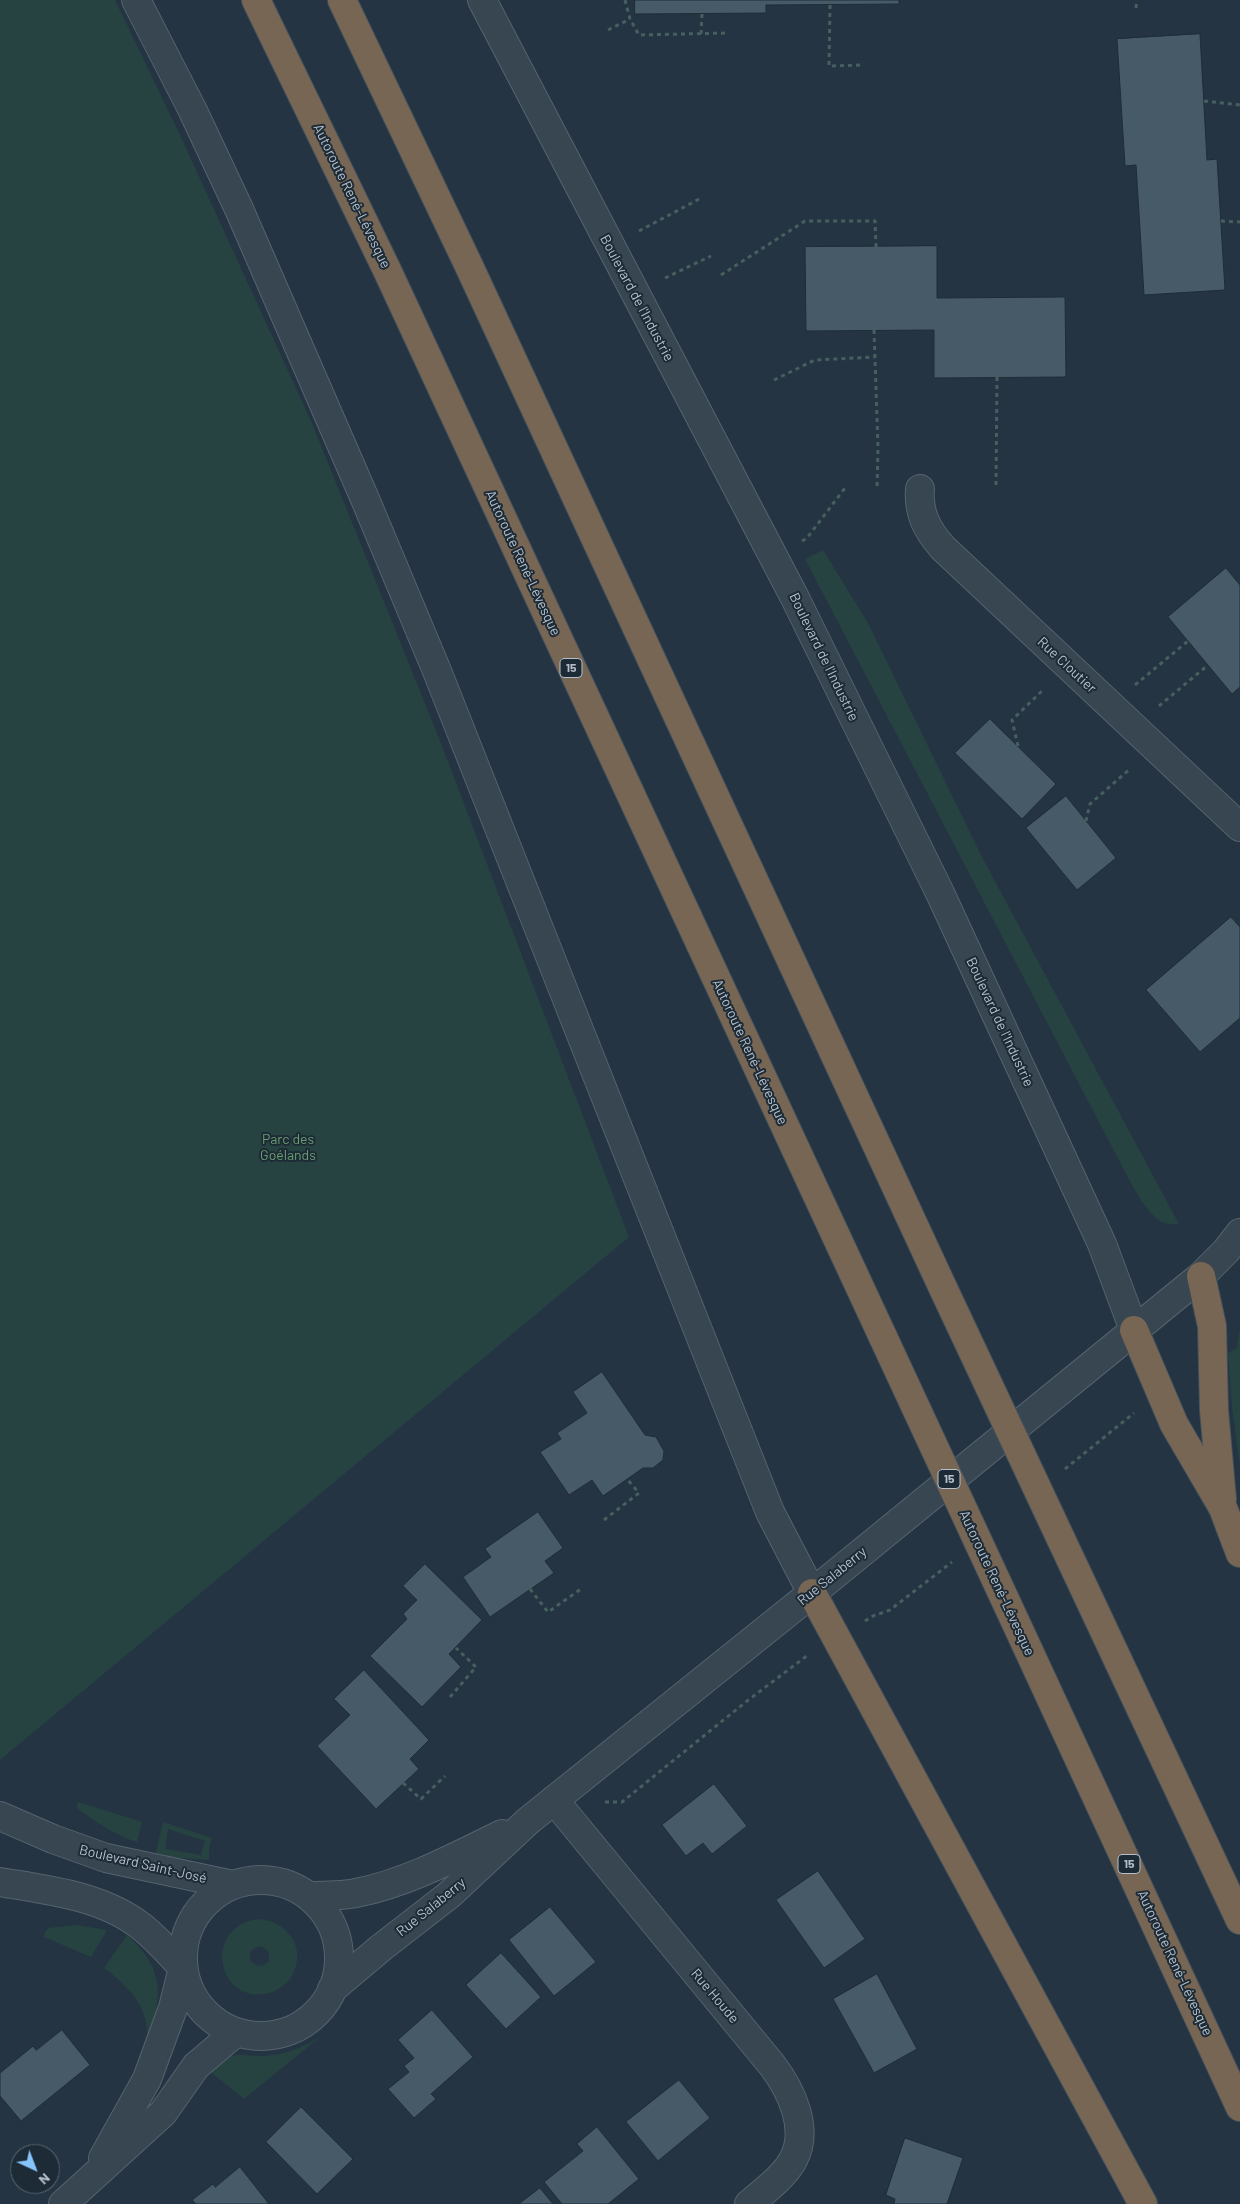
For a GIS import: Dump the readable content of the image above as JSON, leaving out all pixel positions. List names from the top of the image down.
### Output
{
  "streets": {
    "highway": ["Autoroute René-Lévesque", "15"],
    "street": [
      "Boulevard de l'Industrie",
      "Rue Cloutier",
      "Rue Salaberry",
      "Boulevard Saint-José",
      "Rue Houde"
    ]
  },
  "crossings": [
    ["Boulevard de l'Industrie", "Rue Salaberry"],
    ["Rue Salaberry", "Boulevard Saint-José"],
    ["Rue Salaberry", "Rue Houde"]
  ],
  "parks": ["Parc des Goélands"],
  "north": "bottom right"
}
